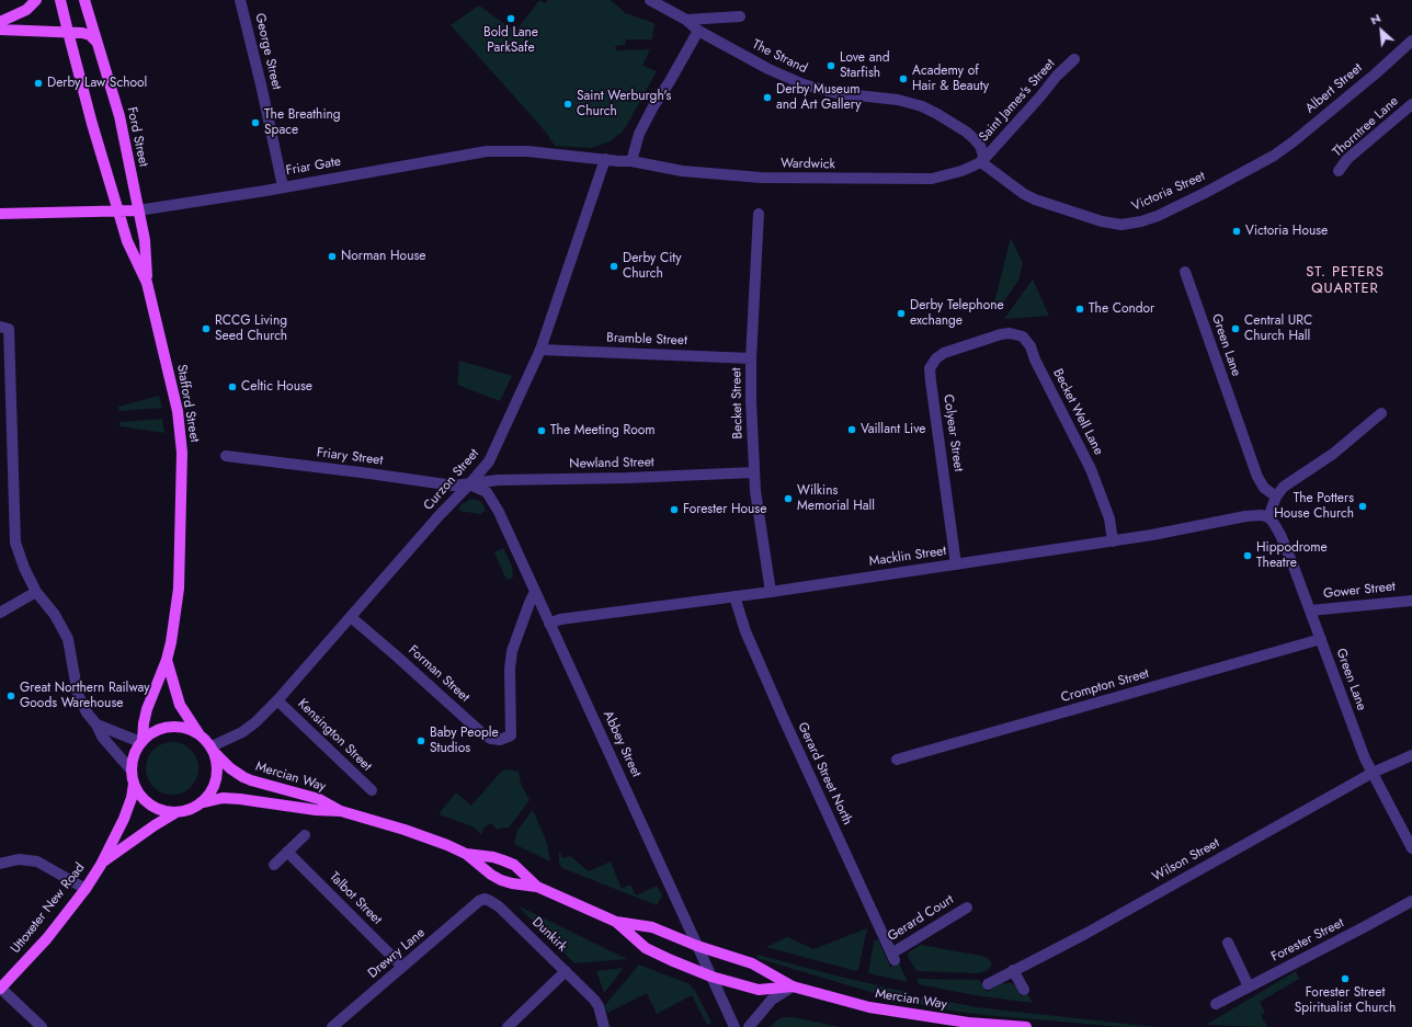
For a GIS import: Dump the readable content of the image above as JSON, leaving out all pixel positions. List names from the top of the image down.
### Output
{
  "streets": {
    "main road": [
      "Ford Street",
      "Friar Gate",
      "Stafford Street",
      "Mercian Way",
      "Uttoxeter New Road"
    ],
    "street": [
      "George Street",
      "The Strand",
      "Albert Street",
      "Saint James's Street",
      "Thorntree Lane",
      "Wardwick",
      "Victoria Street",
      "Bramble Street",
      "Green Lane",
      "Becket Street",
      "Becket Well Lane",
      "Colyear Street",
      "Friary Street",
      "Newland Street",
      "Curzon Street",
      "Macklin Street",
      "Gower Street",
      "Forman Street",
      "Crompton Street",
      "Kensington Street",
      "Abbey Street",
      "Gerard Street North",
      "Wilson Street",
      "Talbot Street",
      "Gerard Court",
      "Dunkirk",
      "Forester Street",
      "Drewry Lane"
    ]
  },
  "crossings": [
    ["George Street", "Friar Gate"],
    ["The Strand", "Saint James's Street"],
    ["The Strand", "Wardwick"],
    ["The Strand", "Victoria Street"],
    ["Albert Street", "Victoria Street"],
    ["Saint James's Street", "Wardwick"],
    ["Saint James's Street", "Victoria Street"],
    ["Ford Street", "Friar Gate"],
    ["Ford Street", "Stafford Street"],
    ["Wardwick", "Friar Gate"],
    ["Wardwick", "Victoria Street"],
    ["Friar Gate", "Stafford Street"],
    ["Friar Gate", "Curzon Street"],
    ["Bramble Street", "Becket Street"],
    ["Bramble Street", "Curzon Street"],
    ["Green Lane", "Macklin Street"],
    ["Green Lane", "Gower Street"],
    ["Green Lane", "Crompton Street"],
    ["Green Lane", "Wilson Street"],
    ["Stafford Street", "Curzon Street"],
    ["Stafford Street", "Mercian Way"],
    ["Stafford Street", "Uttoxeter New Road"],
    ["Becket Street", "Newland Street"],
    ["Becket Street", "Macklin Street"],
    ["Becket Well Lane", "Colyear Street"],
    ["Becket Well Lane", "Macklin Street"],
    ["Colyear Street", "Macklin Street"],
    ["Friary Street", "Newland Street"],
    ["Friary Street", "Curzon Street"],
    ["Friary Street", "Abbey Street"],
    ["Newland Street", "Curzon Street"],
    ["Newland Street", "Abbey Street"],
    ["Curzon Street", "Forman Street"],
    ["Curzon Street", "Kensington Street"],
    ["Curzon Street", "Abbey Street"],
    ["Curzon Street", "Mercian Way"],
    ["Curzon Street", "Uttoxeter New Road"],
    ["Macklin Street", "Abbey Street"],
    ["Macklin Street", "Gerard Street North"],
    ["Forman Street", "Abbey Street"],
    ["Abbey Street", "Mercian Way"],
    ["Gerard Street North", "Gerard Court"],
    ["Mercian Way", "Uttoxeter New Road"],
    ["Talbot Street", "Drewry Lane"],
    ["Dunkirk", "Drewry Lane"]
  ],
  "districts": ["ST. PETERS QUARTER"],
  "places": [
    "Bold Lane ParkSafe",
    "Love and Starfish",
    "Academy of Hair & Beauty",
    "Derby Law School",
    "Derby Museum and Art Gallery",
    "Saint Werburgh's Church",
    "The Breathing Space",
    "Victoria House",
    "Norman House",
    "Derby City Church",
    "The Condor",
    "Derby Telephone exchange",
    "RCCG Living Seed Church",
    "Central URC Church Hall",
    "Celtic House",
    "Vaillant Live",
    "The Meeting Room",
    "Wilkins Memorial Hall",
    "The Potters House Church",
    "Forester House",
    "Hippodrome Theatre",
    "Great Northern Railway Goods Warehouse",
    "Baby People Studios",
    "Forester Street Spiritualist Church"
  ],
  "north": "top left"
}
